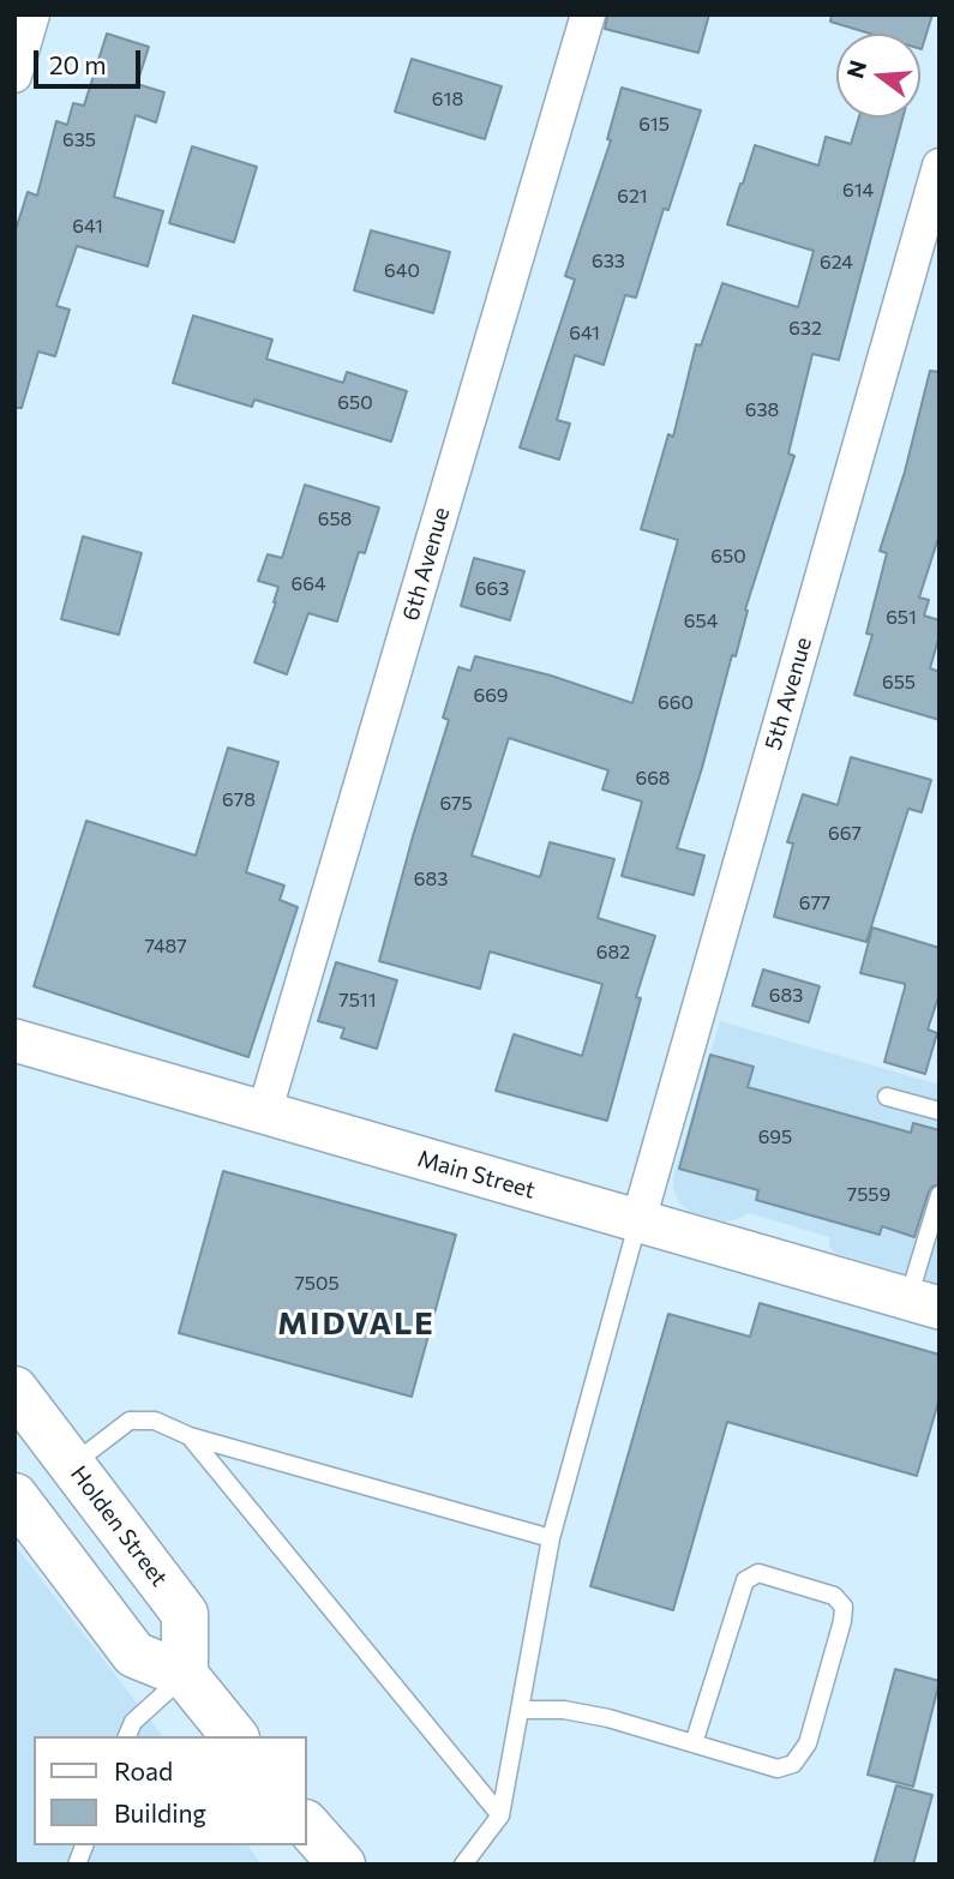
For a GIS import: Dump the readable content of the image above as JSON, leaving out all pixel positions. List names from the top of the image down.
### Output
{
  "streets": {
    "main road": ["Holden Street"],
    "street": ["6th Avenue", "5th Avenue", "Main Street"]
  },
  "crossings": [
    ["6th Avenue", "Main Street"],
    ["5th Avenue", "Main Street"]
  ],
  "districts": ["MIDVALE"],
  "house_numbers": [
    "618",
    "615",
    "635",
    "614",
    "621",
    "641",
    "633",
    "624",
    "640",
    "632",
    "641",
    "650",
    "638",
    "658",
    "650",
    "664",
    "663",
    "651",
    "654",
    "655",
    "669",
    "660",
    "668",
    "678",
    "675",
    "667",
    "683",
    "677",
    "7487",
    "682",
    "683",
    "7511",
    "695",
    "7559",
    "7505"
  ],
  "legend": ["Road", "Building"],
  "scale_bar": "20 m",
  "north": "left"
}
